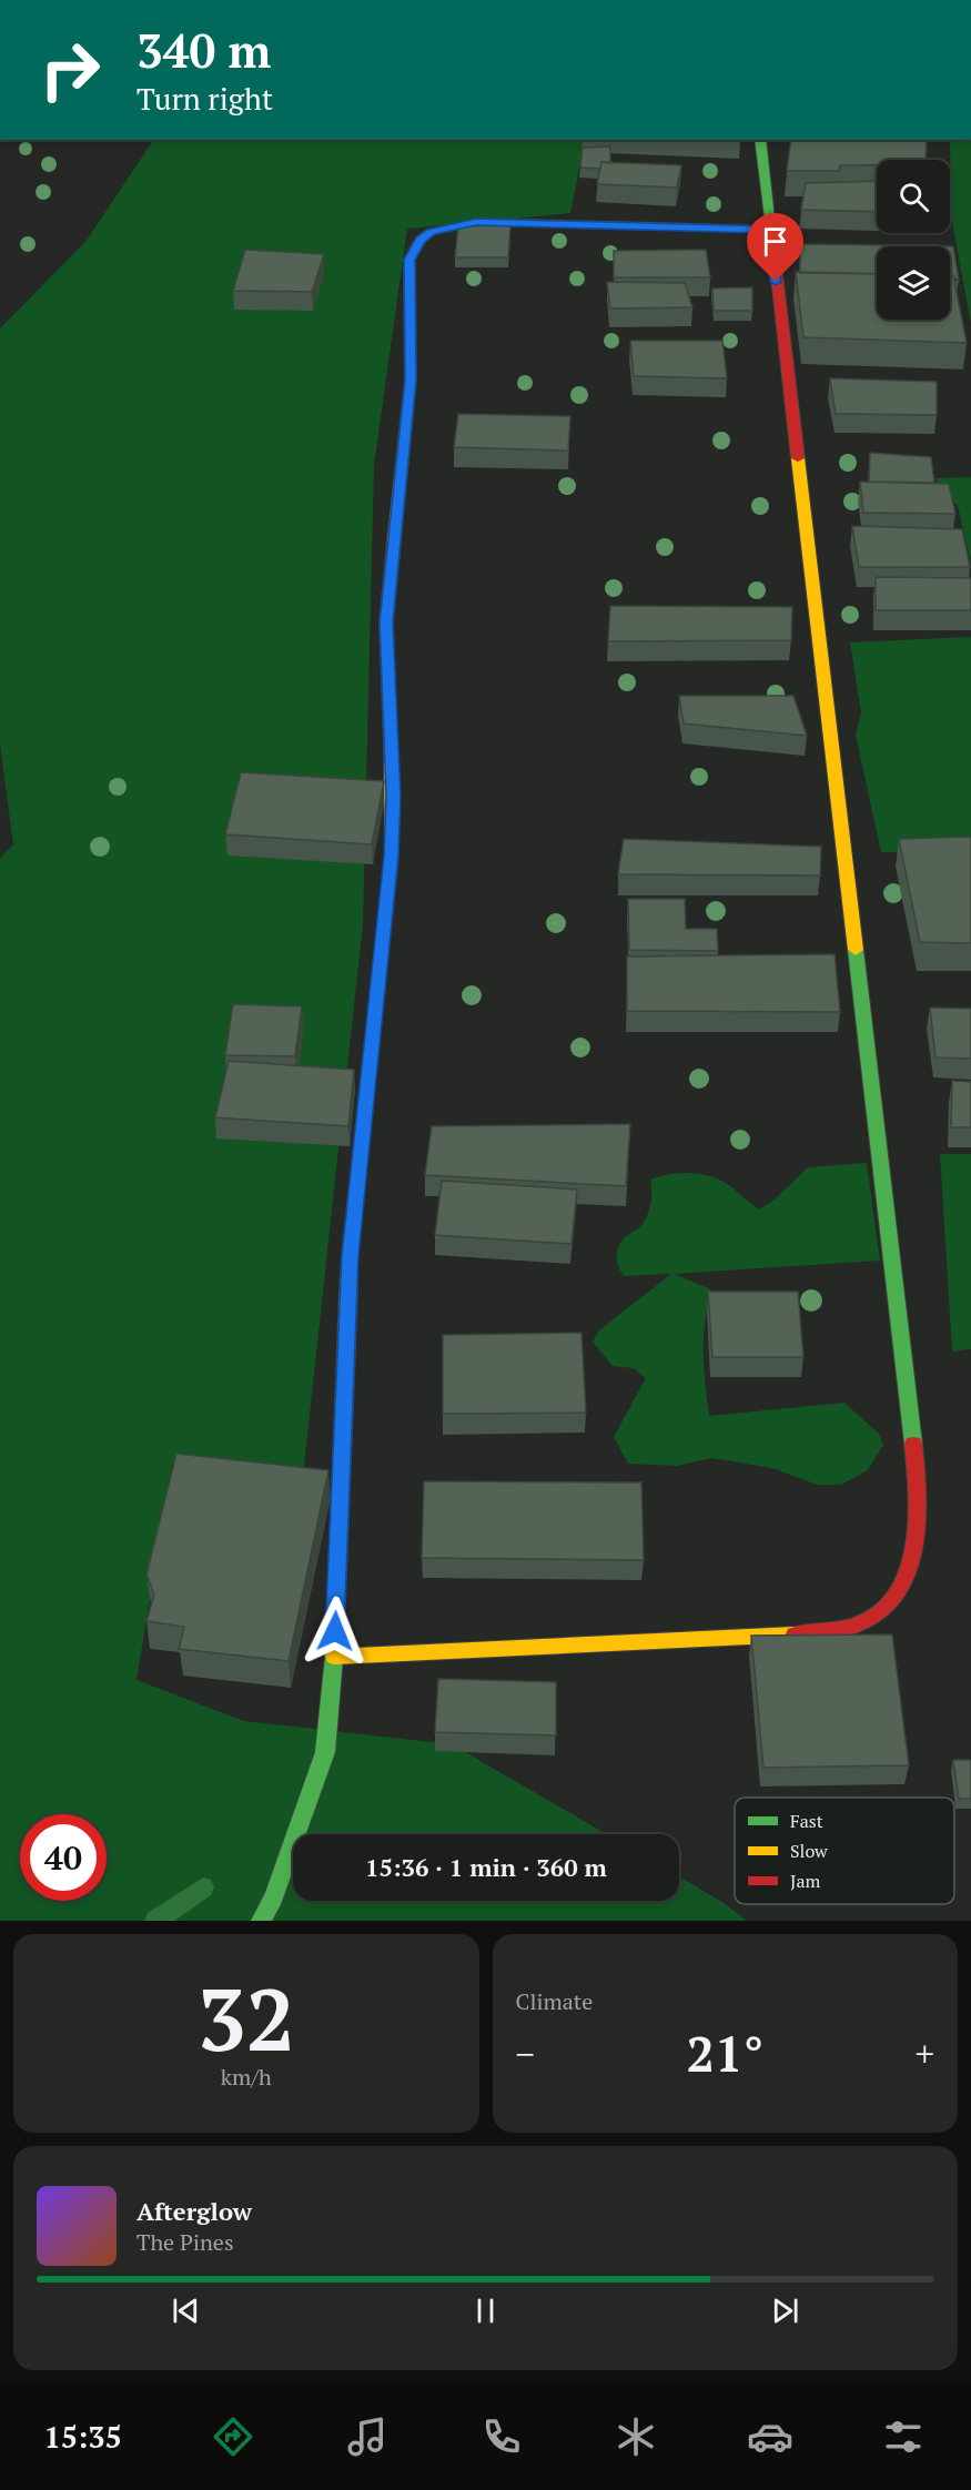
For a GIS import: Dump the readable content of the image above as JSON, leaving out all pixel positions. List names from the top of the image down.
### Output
{
  "legend": ["Fast", "Slow", "Jam"],
  "page": {
    "turn": ["340 m", "Turn right"],
    "limit": "40",
    "trip": "15:36 · 1 min · 360 m",
    "tile": [
      ["32", "km/h"],
      "Climate"
    ],
    "heat": ["−", "21°", "+"],
    "song": ["Afterglow", "The Pines"],
    "tabs": "15:35"
  }
}
